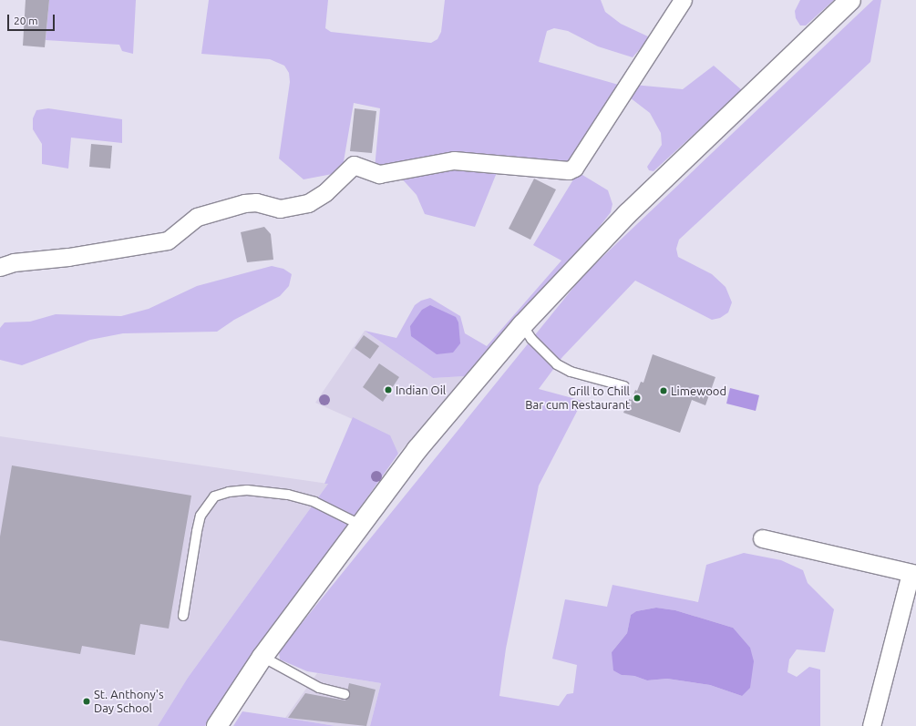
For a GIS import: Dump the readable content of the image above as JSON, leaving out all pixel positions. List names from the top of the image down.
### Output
{
  "places": [
    "Indian Oil",
    "Limewood",
    "Grill to Chill Bar cum Restaurant",
    "St. Anthony's Day School"
  ],
  "scale_bar": "20 m"
}
